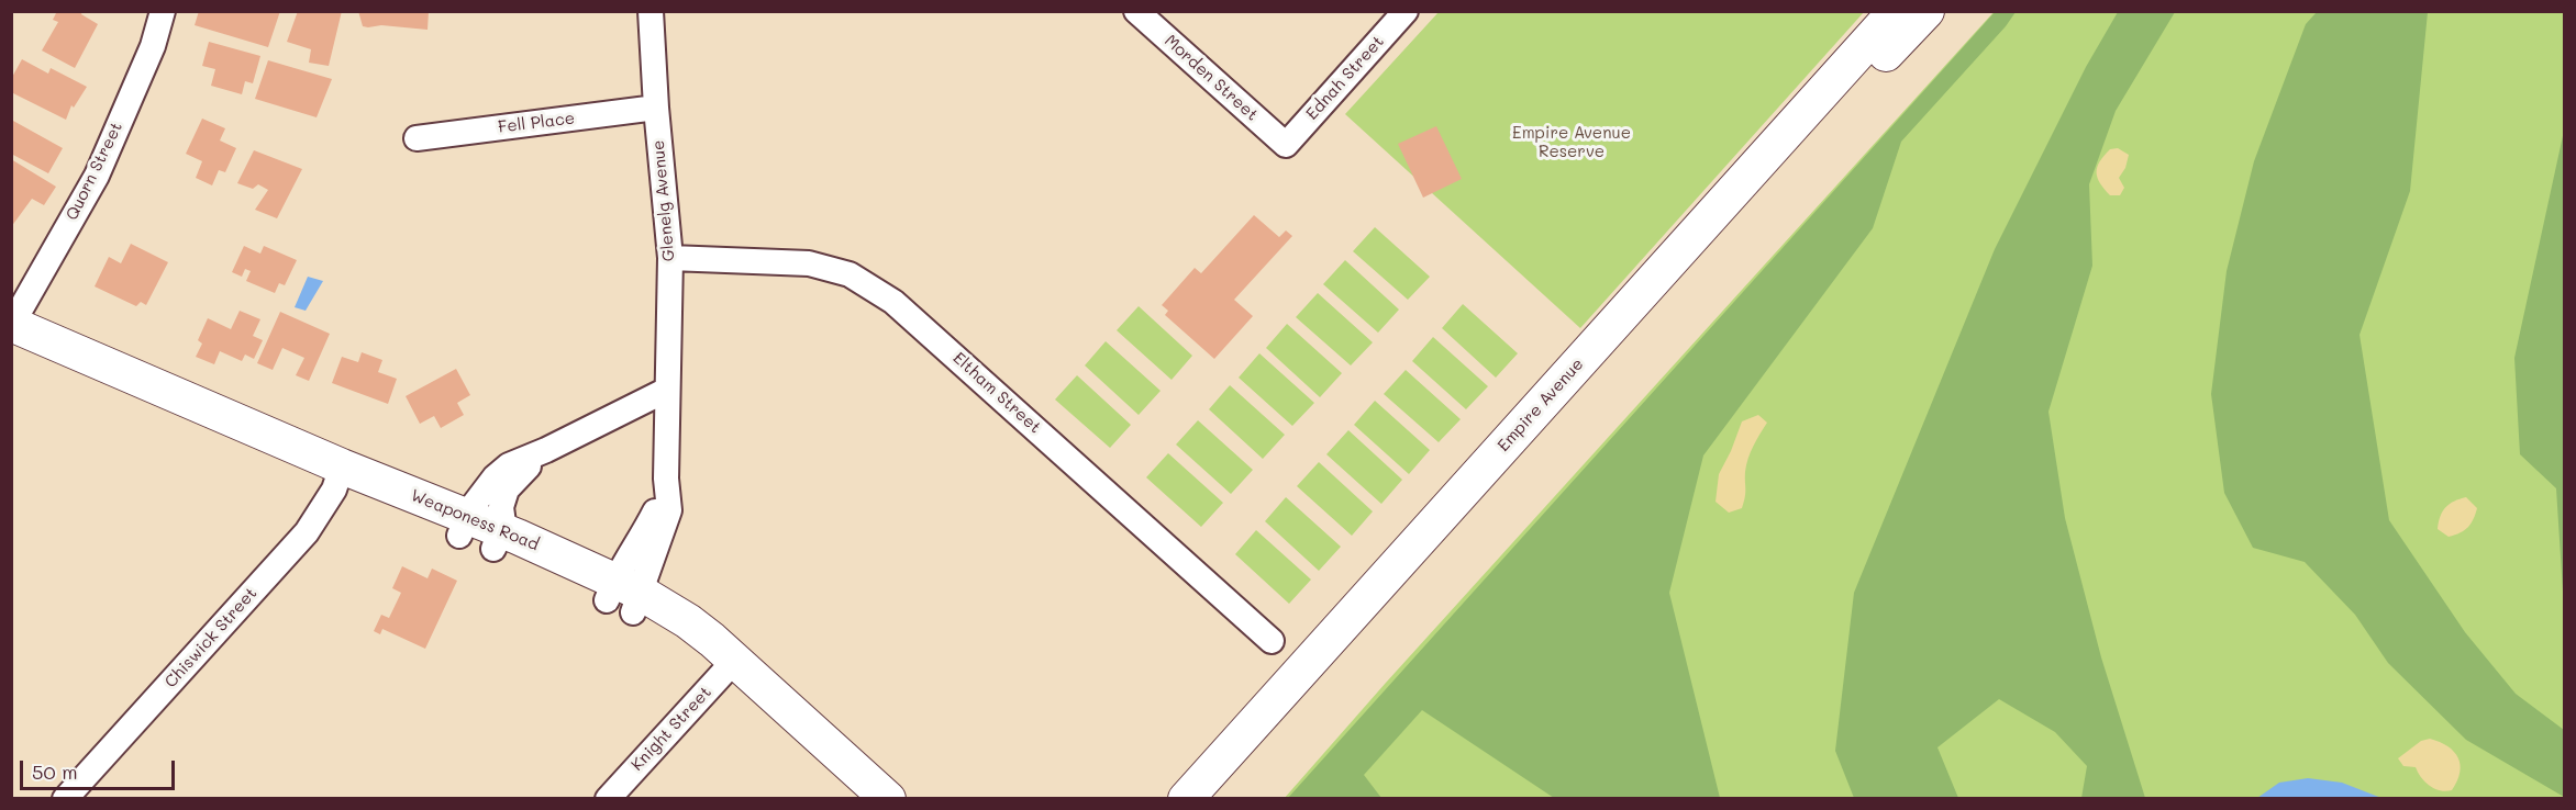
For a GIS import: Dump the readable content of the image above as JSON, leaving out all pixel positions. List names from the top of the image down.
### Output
{
  "streets": {
    "main road": ["Empire Avenue", "Weaponess Road"],
    "street": [
      "Morden Street",
      "Ednah Street",
      "Fell Place",
      "Quorn Street",
      "Glenelg Avenue",
      "Eltham Street",
      "Chiswick Street",
      "Knight Street"
    ]
  },
  "crossings": [
    ["Morden Street", "Ednah Street"],
    ["Fell Place", "Glenelg Avenue"],
    ["Quorn Street", "Weaponess Road"],
    ["Glenelg Avenue", "Eltham Street"],
    ["Glenelg Avenue", "Weaponess Road"],
    ["Weaponess Road", "Chiswick Street"],
    ["Weaponess Road", "Knight Street"]
  ],
  "parks": ["Empire Avenue Reserve"],
  "scale_bar": "50 m"
}
